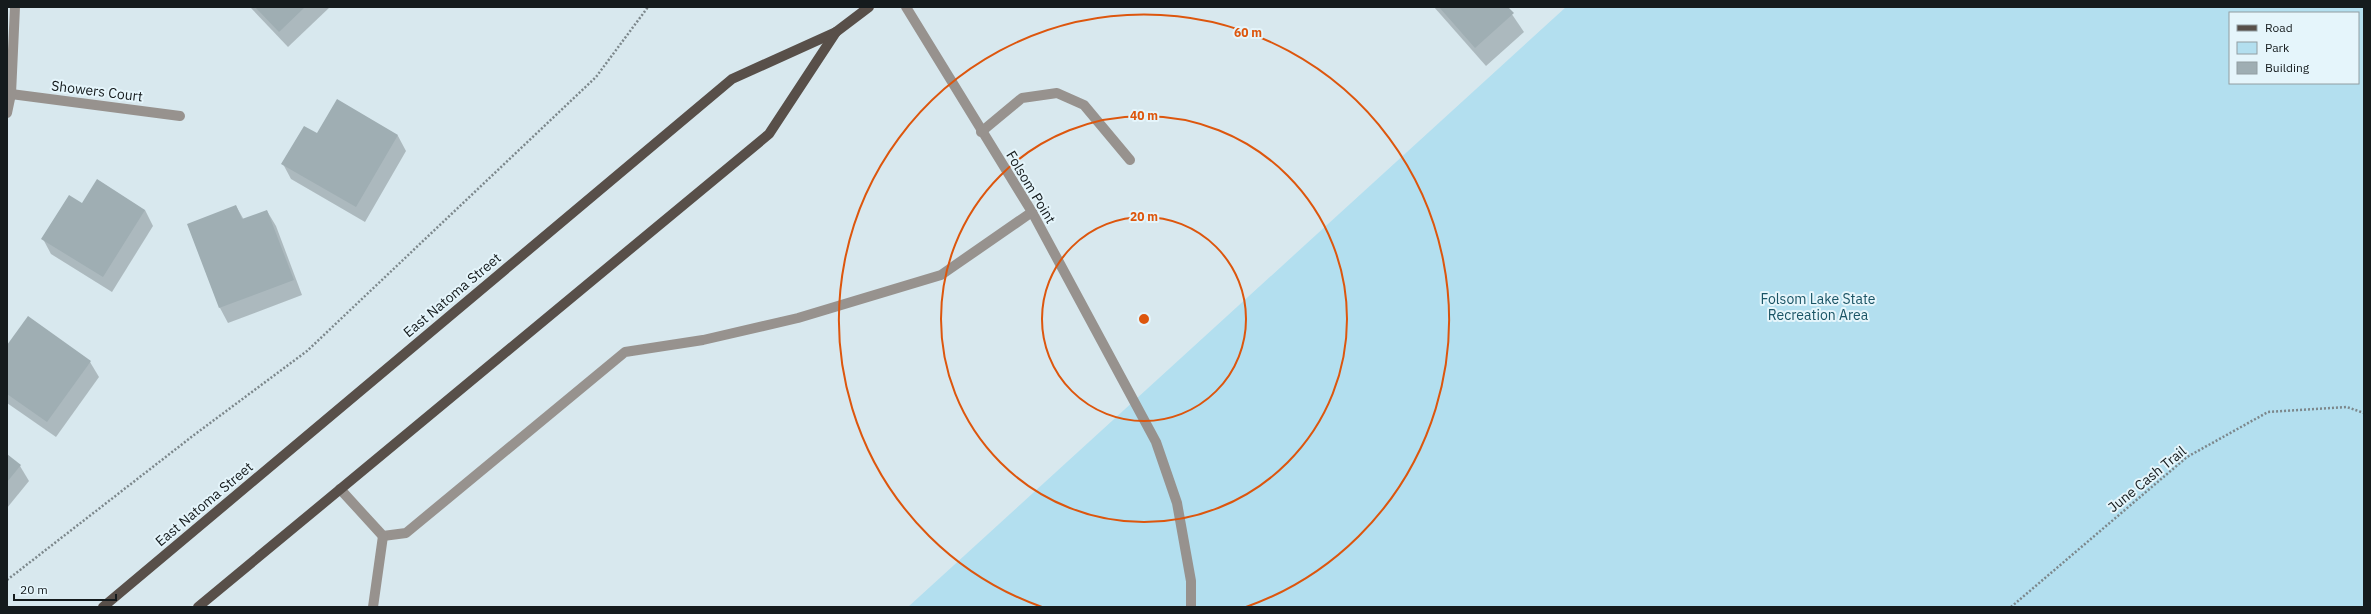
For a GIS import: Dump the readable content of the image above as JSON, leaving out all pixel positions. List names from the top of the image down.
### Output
{
  "streets": {
    "main road": ["East Natoma Street"],
    "street": ["Showers Court", "Folsom Point"],
    "path": ["June Cash Trail"]
  },
  "parks": ["Folsom Lake State Recreation Area"],
  "legend": ["Road", "Park", "Building"],
  "scale_bar": "20 m",
  "rings": ["60 m", "40 m", "20 m"]
}
